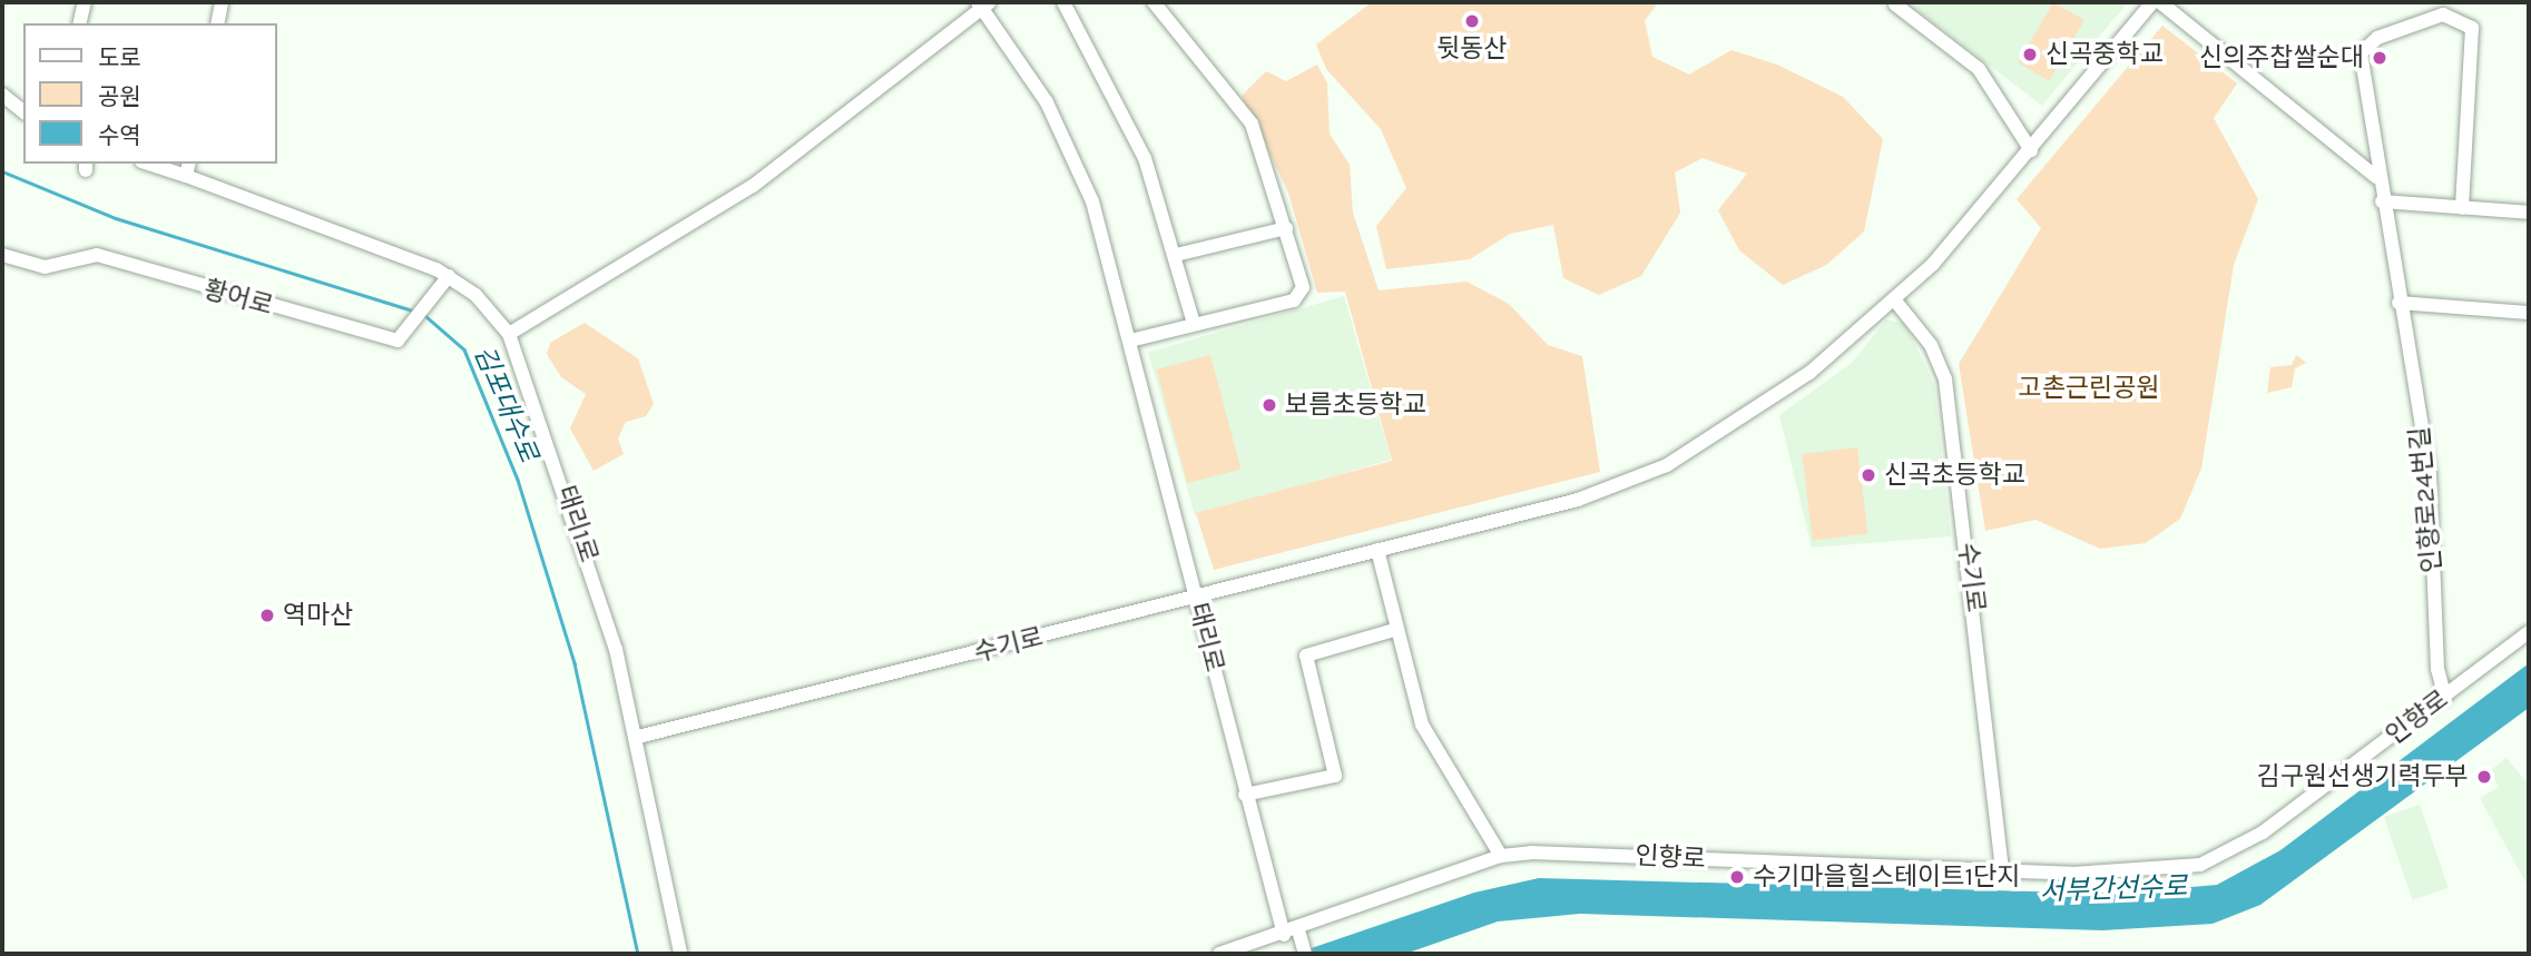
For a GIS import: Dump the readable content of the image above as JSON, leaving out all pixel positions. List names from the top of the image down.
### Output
{
  "streets": {
    "street": [
      "황어로",
      "인향로24번길",
      "태리1로",
      "수기로",
      "태리로",
      "인향로"
    ]
  },
  "crossings": [
    ["황어로", "태리1로"],
    ["인향로24번길", "인향로"],
    ["태리1로", "수기로"],
    ["수기로", "태리로"],
    ["수기로", "인향로"],
    ["태리로", "인향로"]
  ],
  "water": ["김포대수로", "서부간선수로"],
  "parks": ["고촌근린공원"],
  "places": [
    "뒷동산",
    "신곡중학교",
    "신의주찹쌀순대",
    "보름초등학교",
    "신곡초등학교",
    "역마산",
    "김구원선생기력두부",
    "수기마을힐스테이트1단지"
  ],
  "legend": ["도로", "공원", "수역"]
}
